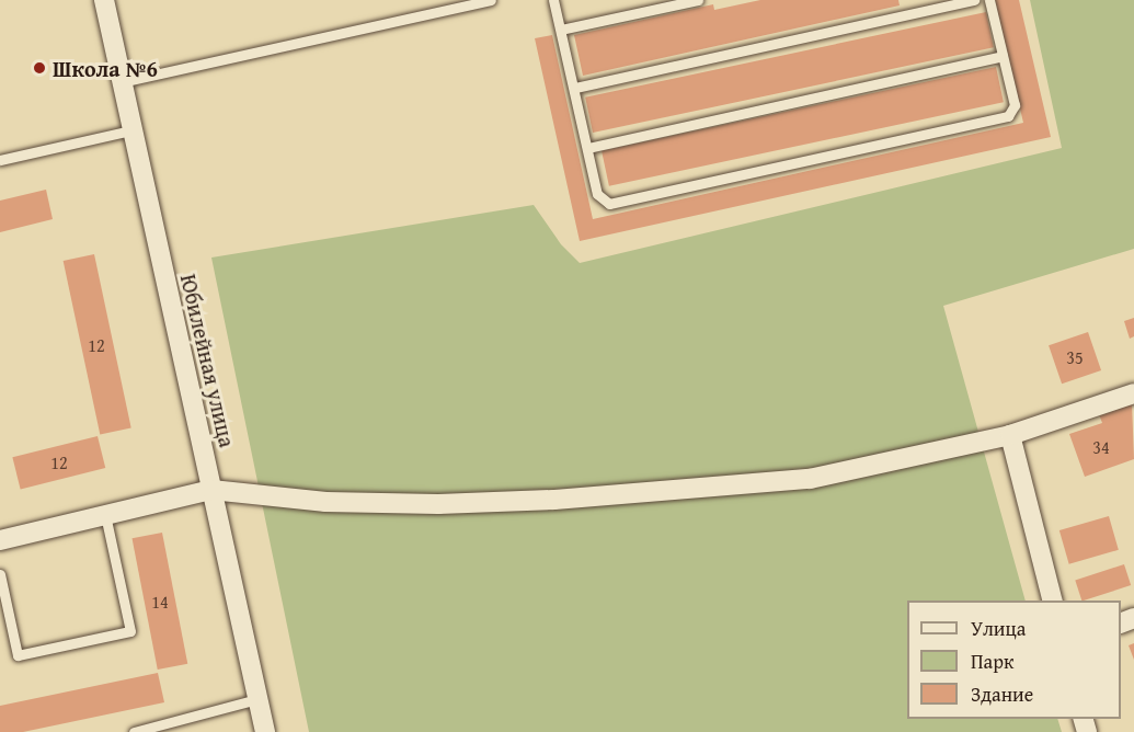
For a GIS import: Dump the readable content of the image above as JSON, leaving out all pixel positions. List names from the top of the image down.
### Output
{
  "streets": {
    "street": ["Юбилейная улица"]
  },
  "places": ["Школа №6"],
  "house_numbers": [
    "12",
    "35",
    "34",
    "12",
    "14"
  ],
  "legend": ["Улица", "Парк", "Здание"]
}
